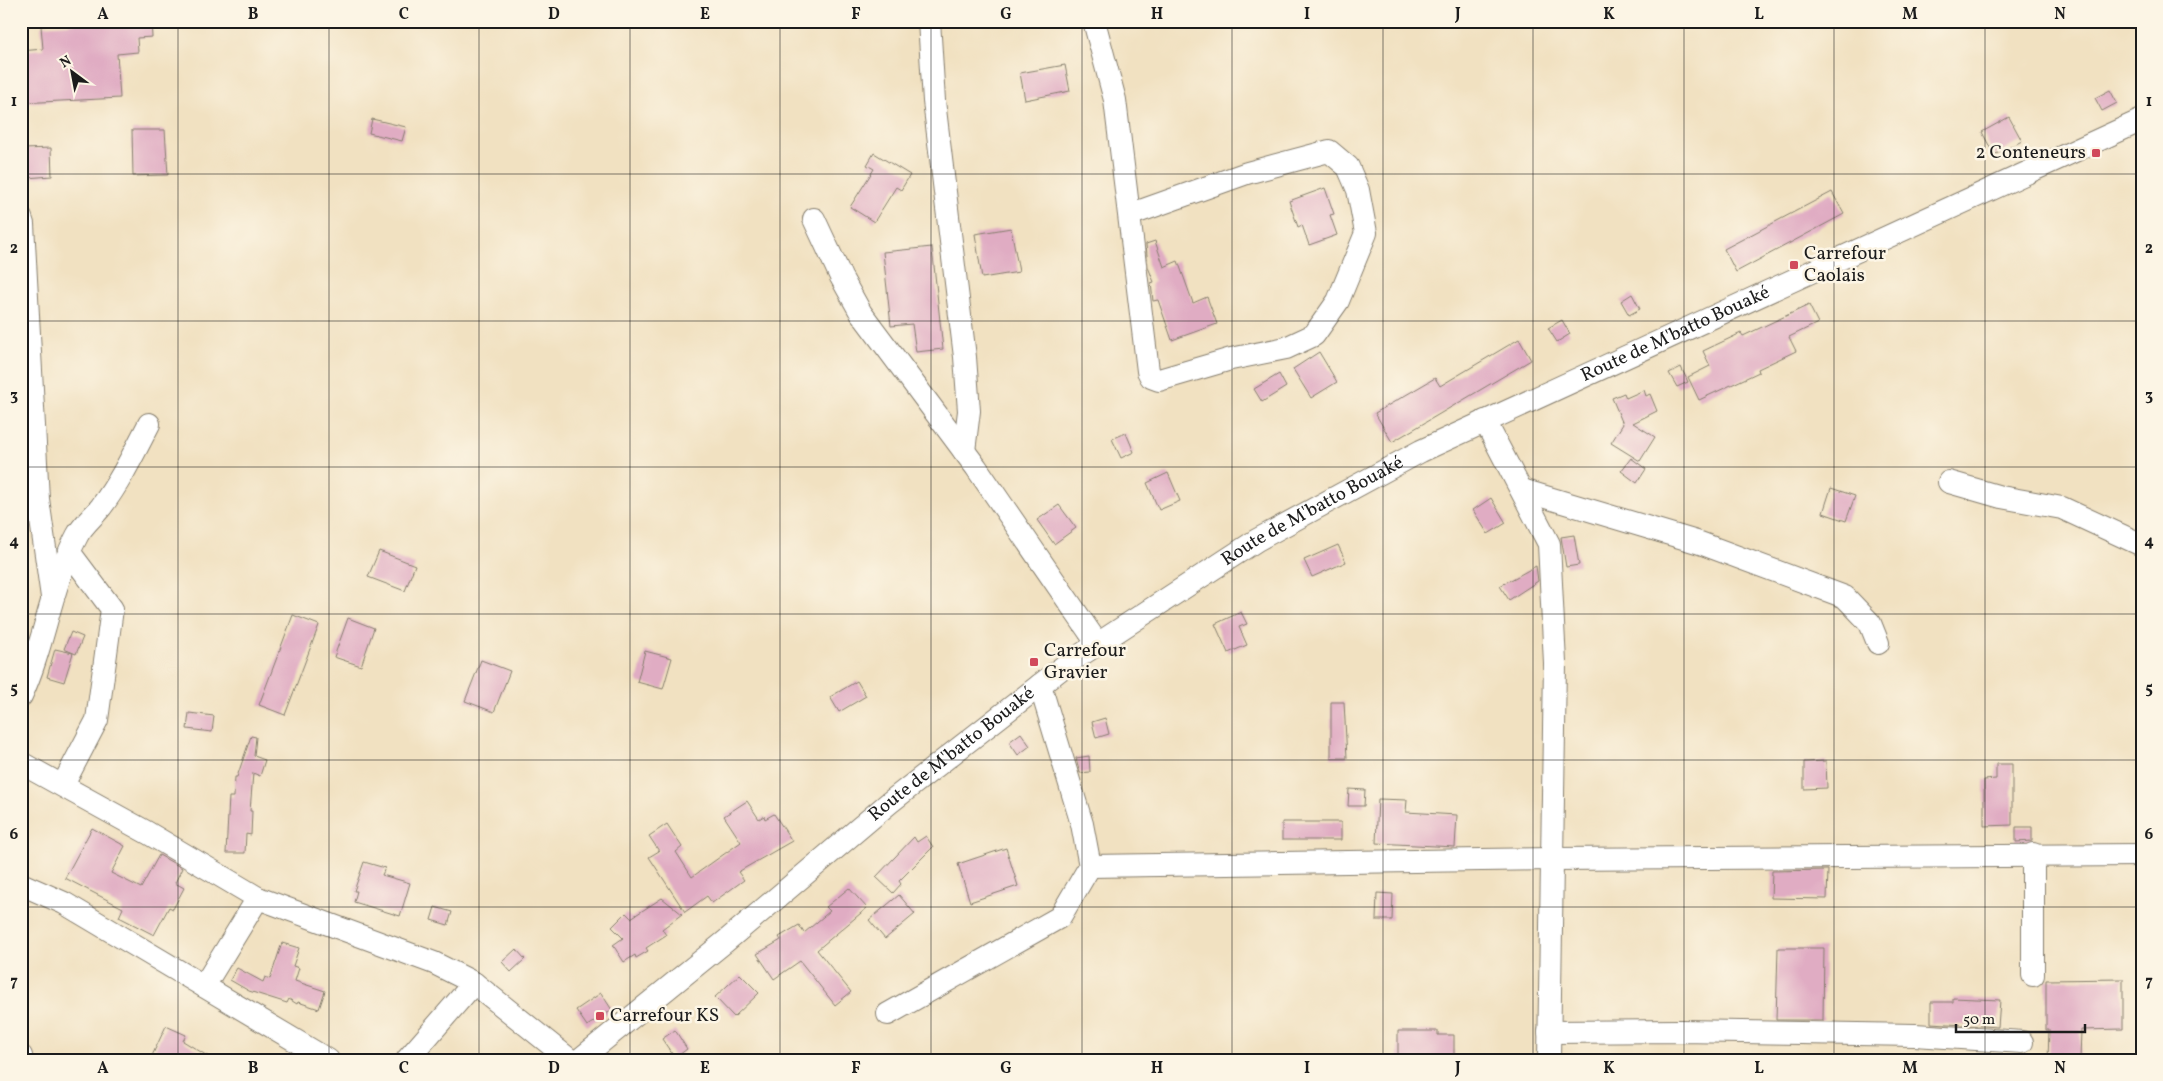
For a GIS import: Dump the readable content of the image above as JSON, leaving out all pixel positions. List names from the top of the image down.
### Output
{
  "streets": {
    "street": ["Route de M'batto Bouaké"]
  },
  "places": {
    "transit": [
      "2 Conteneurs",
      "Carrefour Caolais",
      "Carrefour Gravier",
      "Carrefour KS"
    ]
  },
  "scale_bar": "50 m",
  "north": "top left",
  "grid": {
    "columns": [
      "A",
      "B",
      "C",
      "D",
      "E",
      "F",
      "G",
      "H",
      "I",
      "J",
      "K",
      "L",
      "M",
      "N"
    ],
    "rows": [
      "1",
      "2",
      "3",
      "4",
      "5",
      "6",
      "7"
    ]
  }
}
